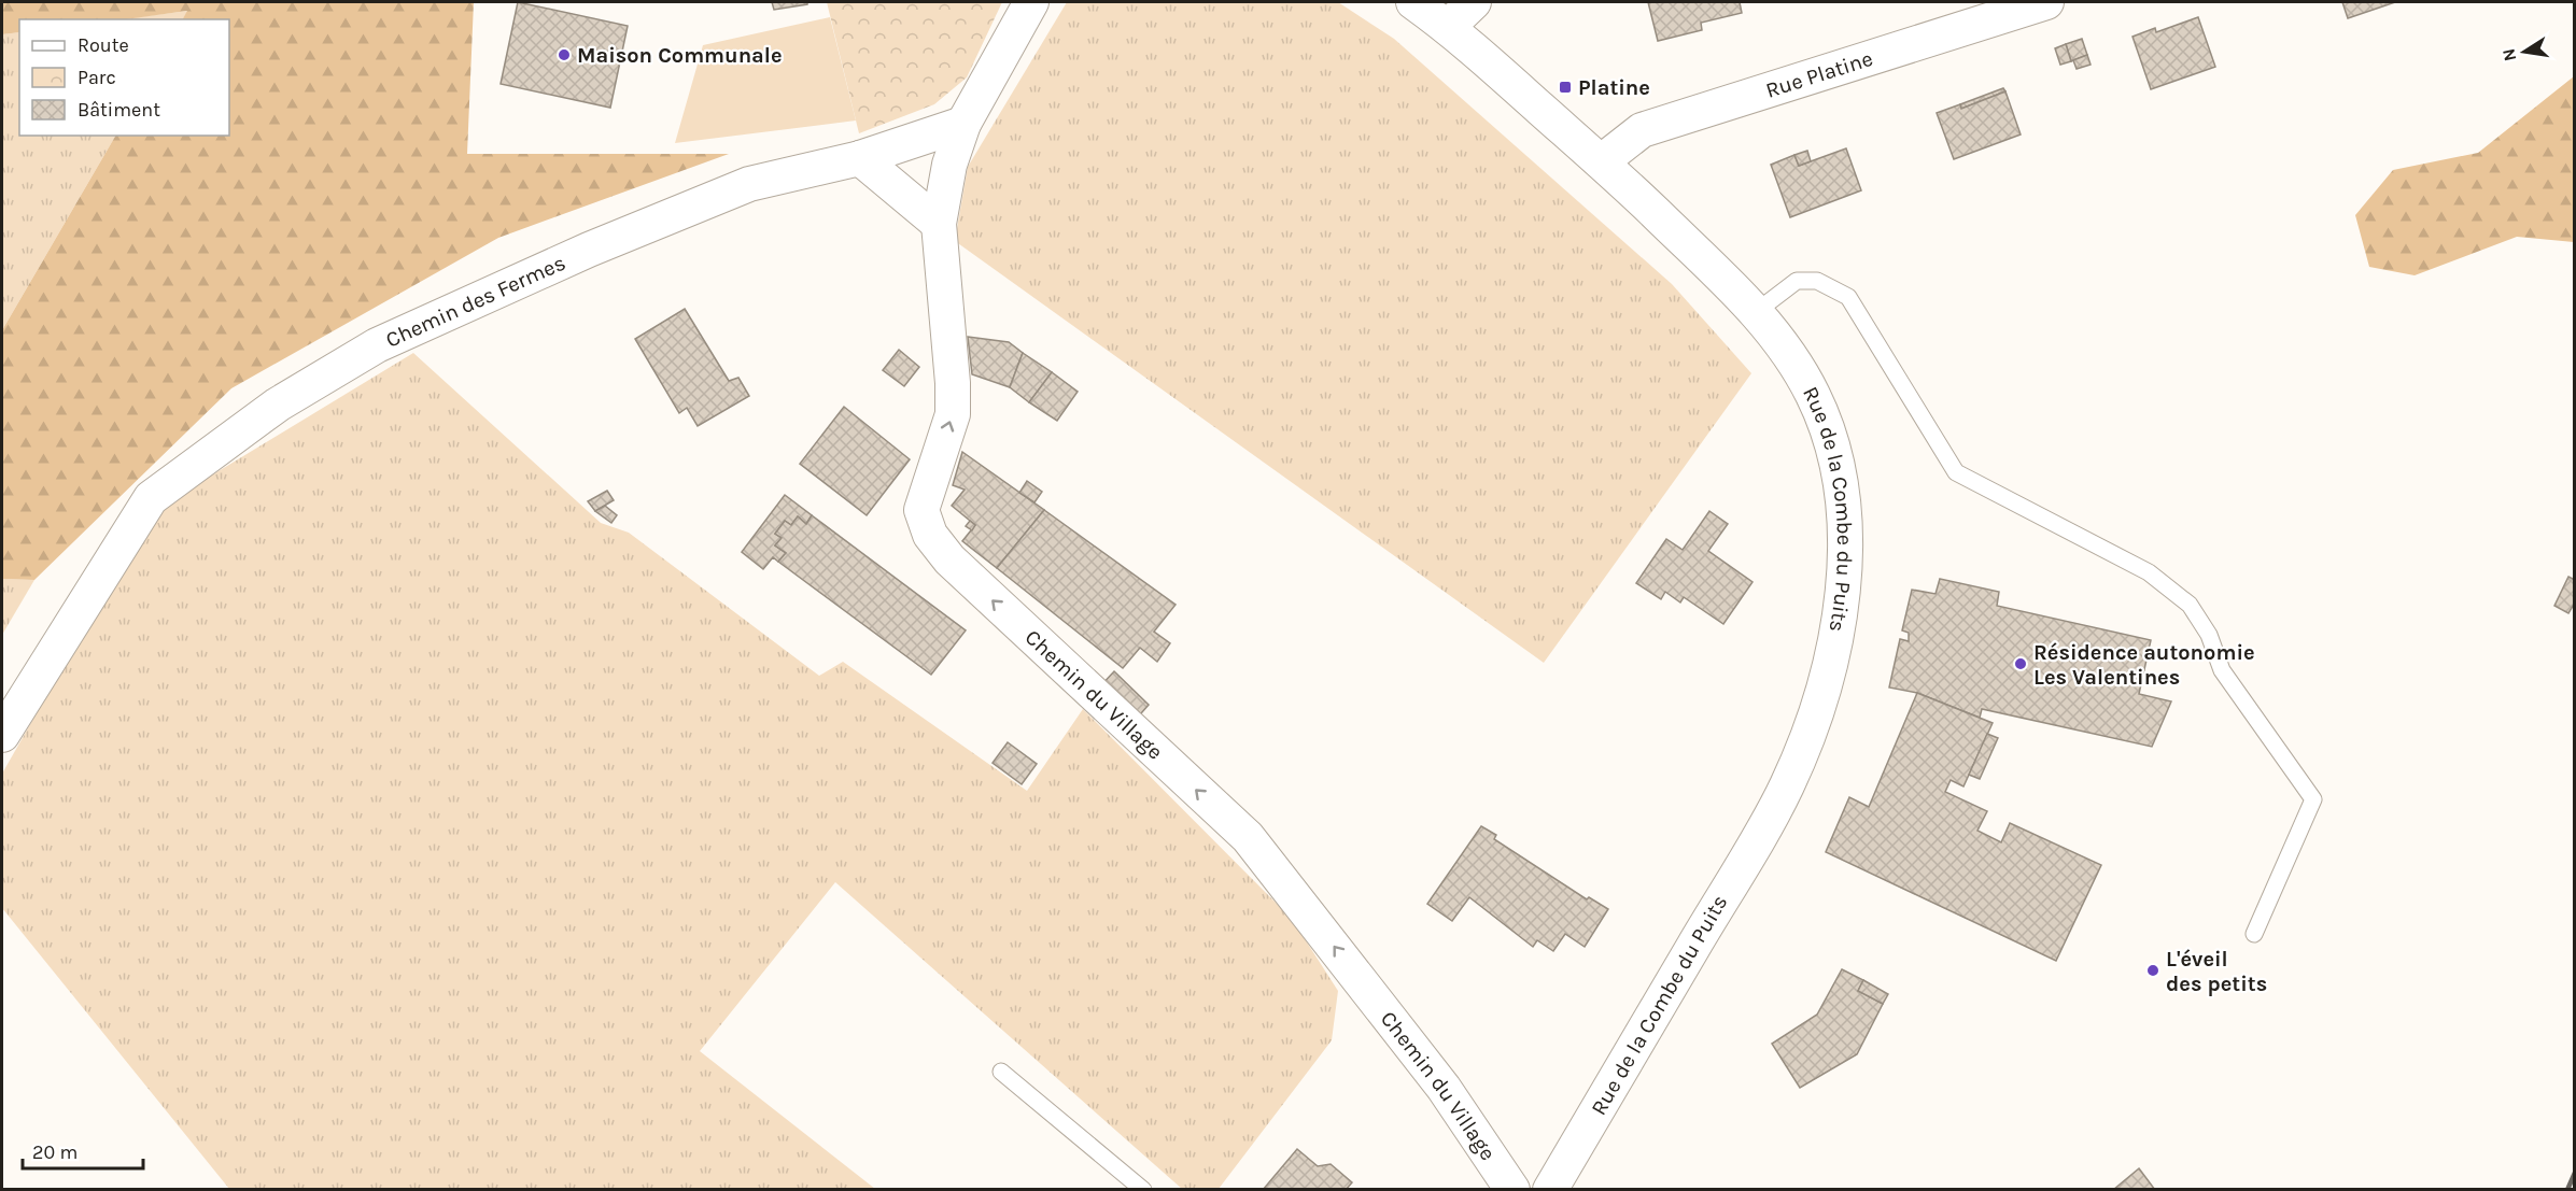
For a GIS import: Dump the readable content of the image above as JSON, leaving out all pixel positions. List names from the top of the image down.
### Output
{
  "streets": {
    "street": [
      "Rue Platine",
      "Chemin des Fermes",
      "Rue de la Combe du Puits",
      "Chemin du Village"
    ]
  },
  "crossings": [
    ["Rue Platine", "Rue de la Combe du Puits"],
    ["Chemin des Fermes", "Chemin du Village"]
  ],
  "one_way": ["Chemin du Village"],
  "places": {
    "other": ["Maison Communale", "Résidence autonomie Les Valentines", "L'éveil des petits"],
    "transit": ["Platine"]
  },
  "legend": ["Route", "Parc", "Bâtiment"],
  "scale_bar": "20 m",
  "north": "left"
}
